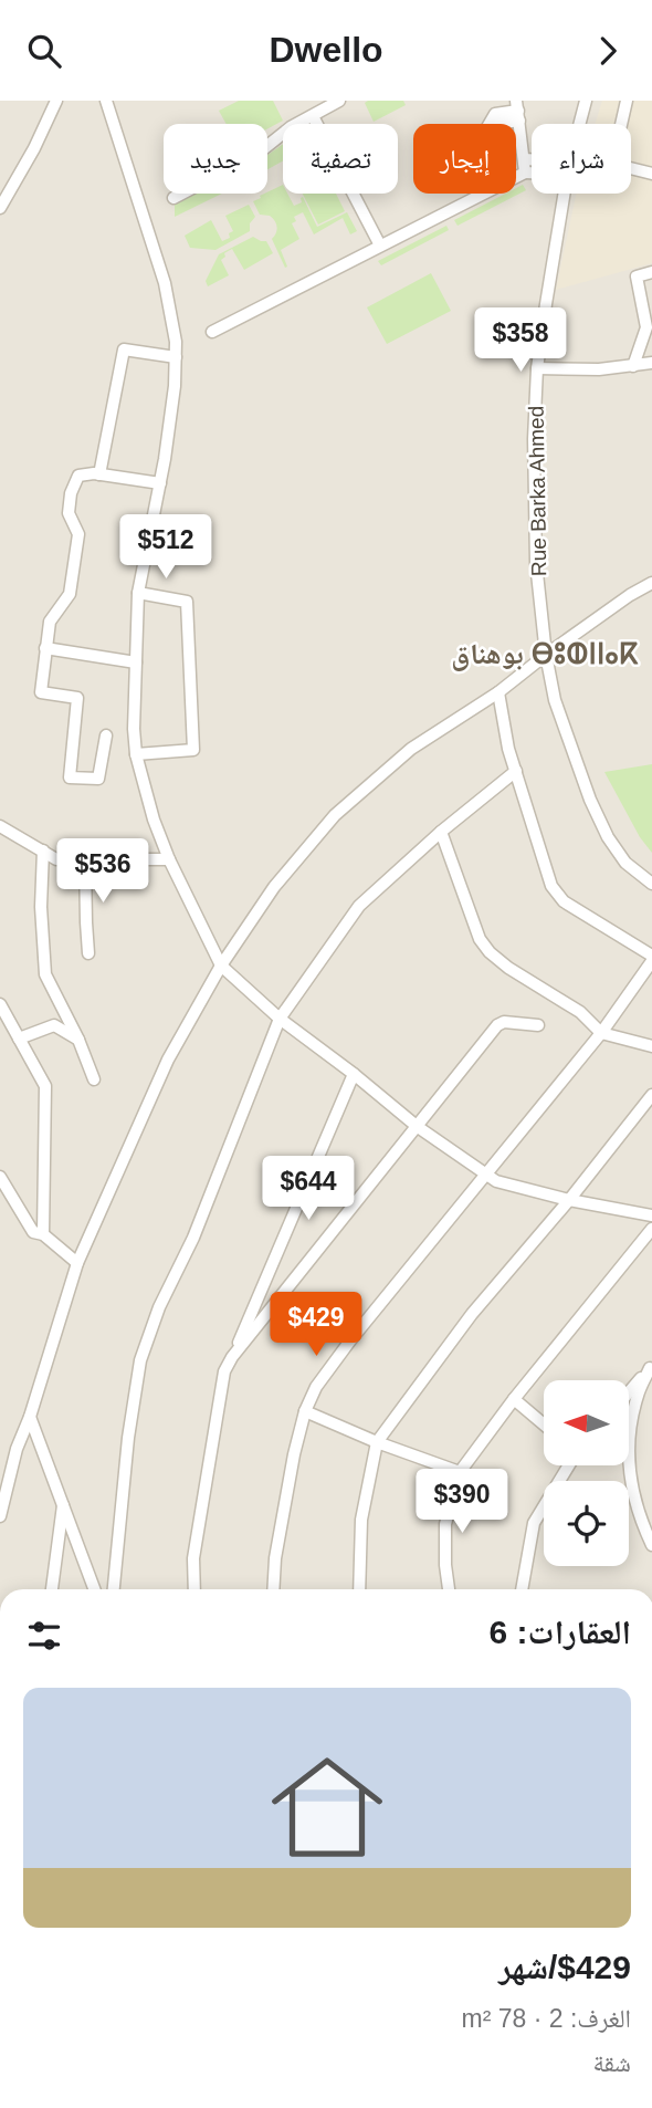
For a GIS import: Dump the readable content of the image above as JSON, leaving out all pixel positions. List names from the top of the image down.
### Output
{
  "streets": {
    "street": ["Rue Barka Ahmed"]
  },
  "districts": ["بوهناق ⴱⵓⵀⵏⵏⴰⴽ"],
  "north": "left",
  "page": {
    "header": "Dwello",
    "chip": [
      "شراء",
      "إيجار",
      "تصفية",
      "جديد"
    ],
    "price": [
      "$358",
      "$512",
      "$536",
      "$644",
      "$429",
      "$390"
    ],
    "heading": "العقارات: 6",
    "list": [
      {
        "name": "$429/شهر",
        "note": "الغرف: 2 · 78 m² · شقة"
      }
    ]
  }
}
